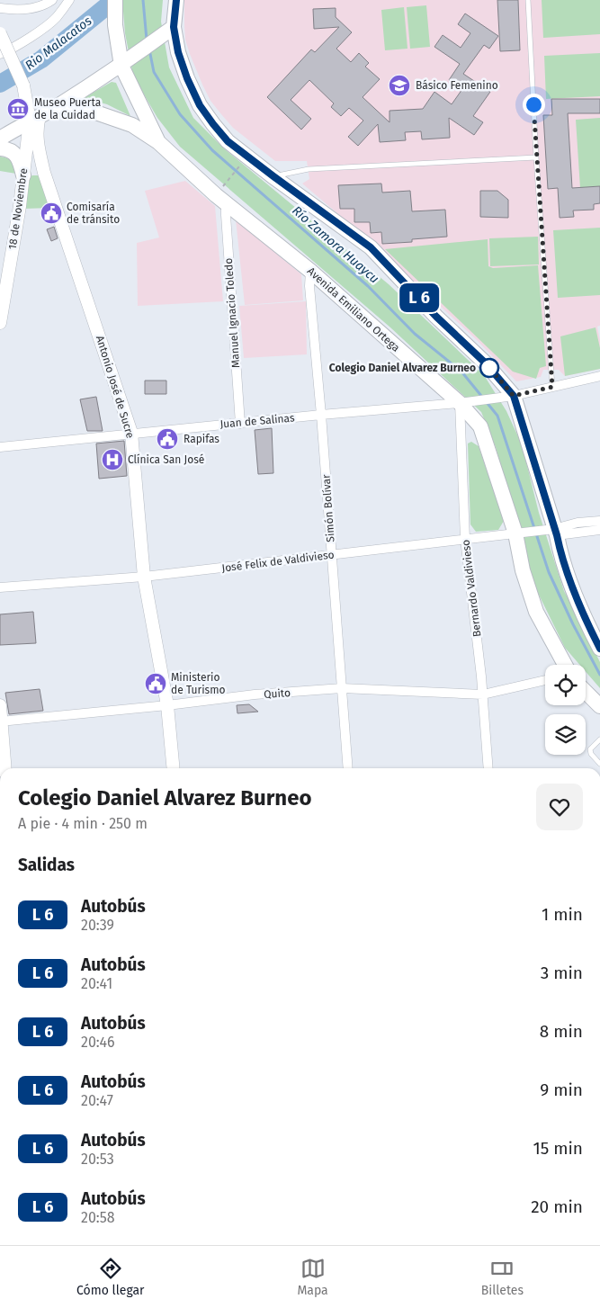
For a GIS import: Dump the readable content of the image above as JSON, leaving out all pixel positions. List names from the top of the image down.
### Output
{
  "streets": {
    "main road": ["Avenida Emiliano Ortega"],
    "street": [
      "18 de Noviembre",
      "Manuel Ignacio Toledo",
      "Antonio José de Sucre",
      "Juan de Salinas",
      "Simón Bolívar",
      "José Felix de Valdivieso",
      "Bernardo Valdivieso",
      "Quito"
    ]
  },
  "crossings": [
    ["18 de Noviembre", "Antonio José de Sucre"],
    ["Avenida Emiliano Ortega", "Manuel Ignacio Toledo"],
    ["Avenida Emiliano Ortega", "Juan de Salinas"],
    ["Avenida Emiliano Ortega", "Simón Bolívar"],
    ["Avenida Emiliano Ortega", "José Felix de Valdivieso"],
    ["Avenida Emiliano Ortega", "Bernardo Valdivieso"],
    ["Manuel Ignacio Toledo", "Juan de Salinas"],
    ["Antonio José de Sucre", "Juan de Salinas"],
    ["Antonio José de Sucre", "José Felix de Valdivieso"],
    ["Antonio José de Sucre", "Quito"],
    ["Juan de Salinas", "Simón Bolívar"],
    ["Juan de Salinas", "Bernardo Valdivieso"],
    ["Simón Bolívar", "José Felix de Valdivieso"],
    ["Simón Bolívar", "Quito"],
    ["José Felix de Valdivieso", "Bernardo Valdivieso"],
    ["Bernardo Valdivieso", "Quito"]
  ],
  "water": ["Rio Malacatos", "Río Zamora Huaycu"],
  "places": {
    "school or university": ["Básico Femenino"],
    "museum": ["Museo Puerta de la Cuidad"],
    "public building": ["Comisaría de tránsito", "Rapifas", "Ministerio de Turismo"],
    "other": ["Colegio Daniel Alvarez Burneo"],
    "hospital": ["Clínica San José"]
  },
  "page": {
    "on_map": "L 6",
    "heading": [
      ["Colegio Daniel Alvarez Burneo", "A pie · 4 min · 250 m"],
      "Salidas"
    ],
    "list": [
      {
        "mark": "L 6",
        "name": "Autobús",
        "note": "20:39",
        "value": "1 min"
      },
      {
        "mark": "L 6",
        "name": "Autobús",
        "note": "20:41",
        "value": "3 min"
      },
      {
        "mark": "L 6",
        "name": "Autobús",
        "note": "20:46",
        "value": "8 min"
      },
      {
        "mark": "L 6",
        "name": "Autobús",
        "note": "20:47",
        "value": "9 min"
      },
      {
        "mark": "L 6",
        "name": "Autobús",
        "note": "20:53",
        "value": "15 min"
      },
      {
        "mark": "L 6",
        "name": "Autobús",
        "note": "20:58",
        "value": "20 min"
      }
    ],
    "tabs": ["Cómo llegar", "Mapa", "Billetes"]
  }
}
